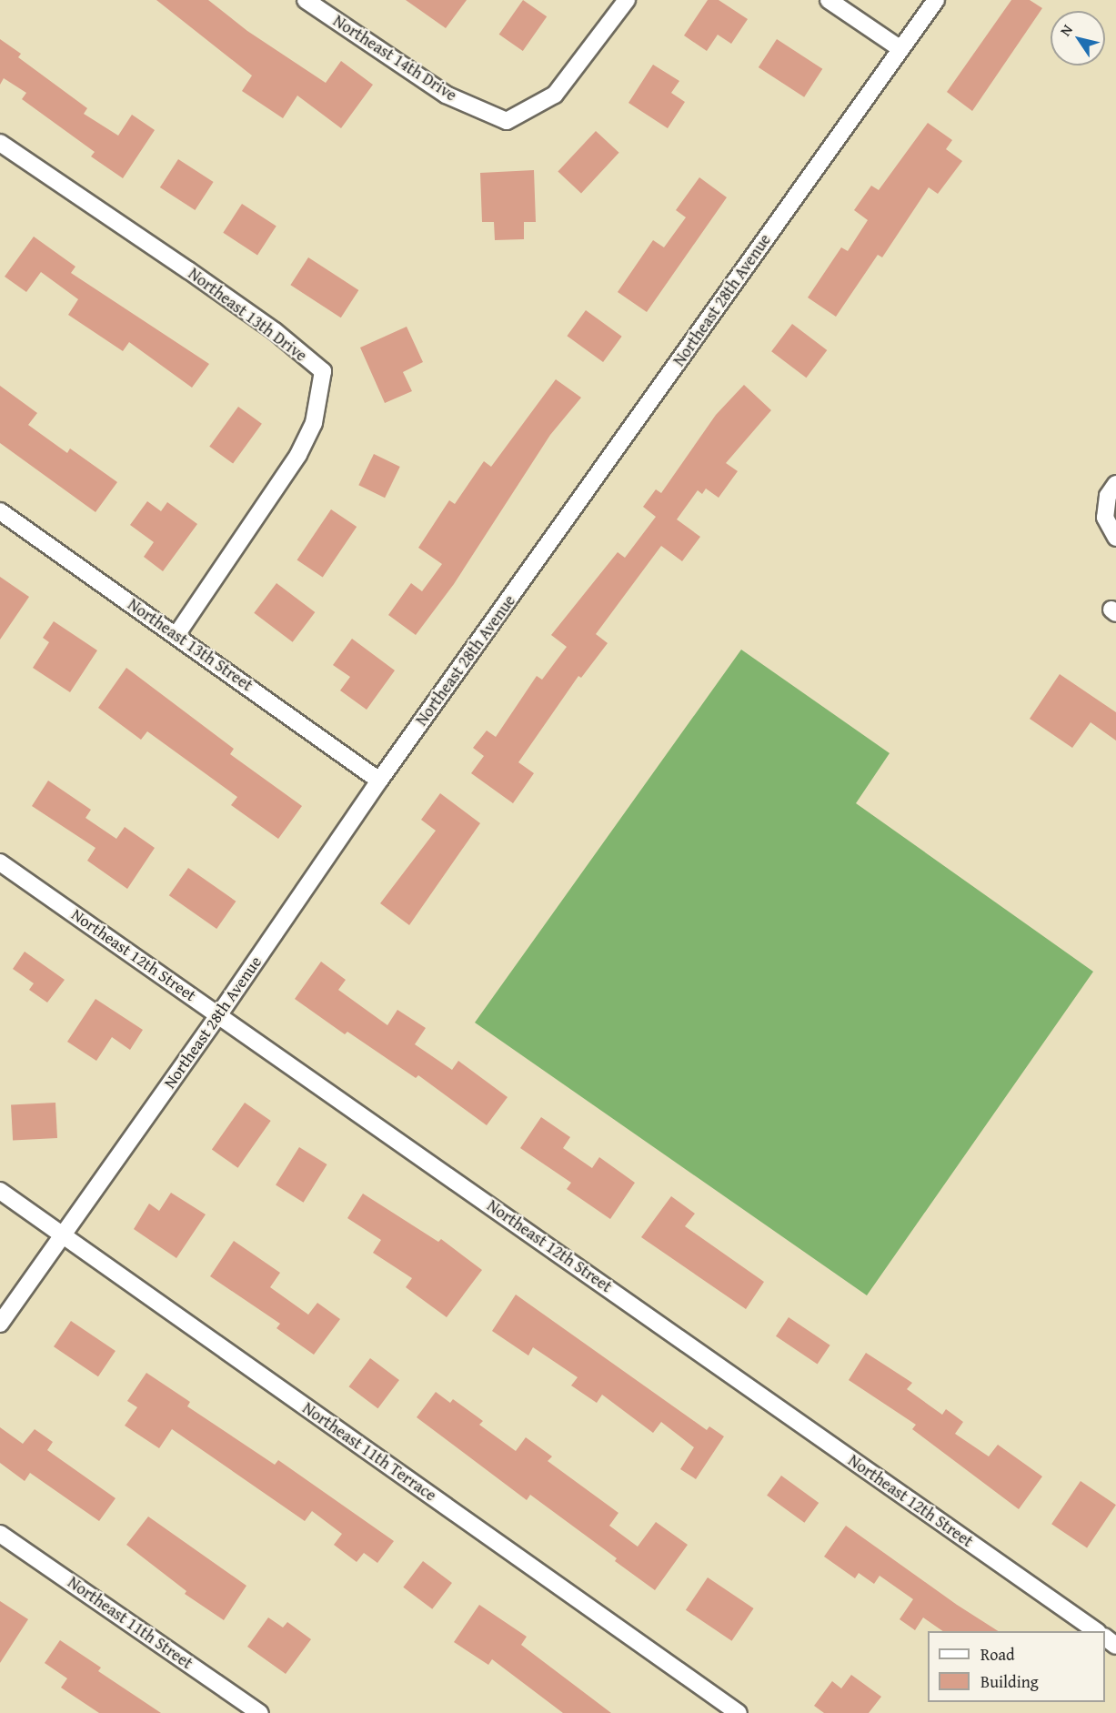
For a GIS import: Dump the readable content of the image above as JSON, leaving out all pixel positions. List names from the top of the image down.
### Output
{
  "streets": {
    "street": [
      "Northeast 14th Drive",
      "Northeast 28th Avenue",
      "Northeast 13th Drive",
      "Northeast 13th Street",
      "Northeast 12th Street",
      "Northeast 11th Terrace",
      "Northeast 11th Street"
    ]
  },
  "crossings": [
    ["Northeast 28th Avenue", "Northeast 13th Street"],
    ["Northeast 28th Avenue", "Northeast 12th Street"],
    ["Northeast 28th Avenue", "Northeast 11th Terrace"],
    ["Northeast 13th Drive", "Northeast 13th Street"]
  ],
  "legend": ["Road", "Building"],
  "north": "top left"
}
